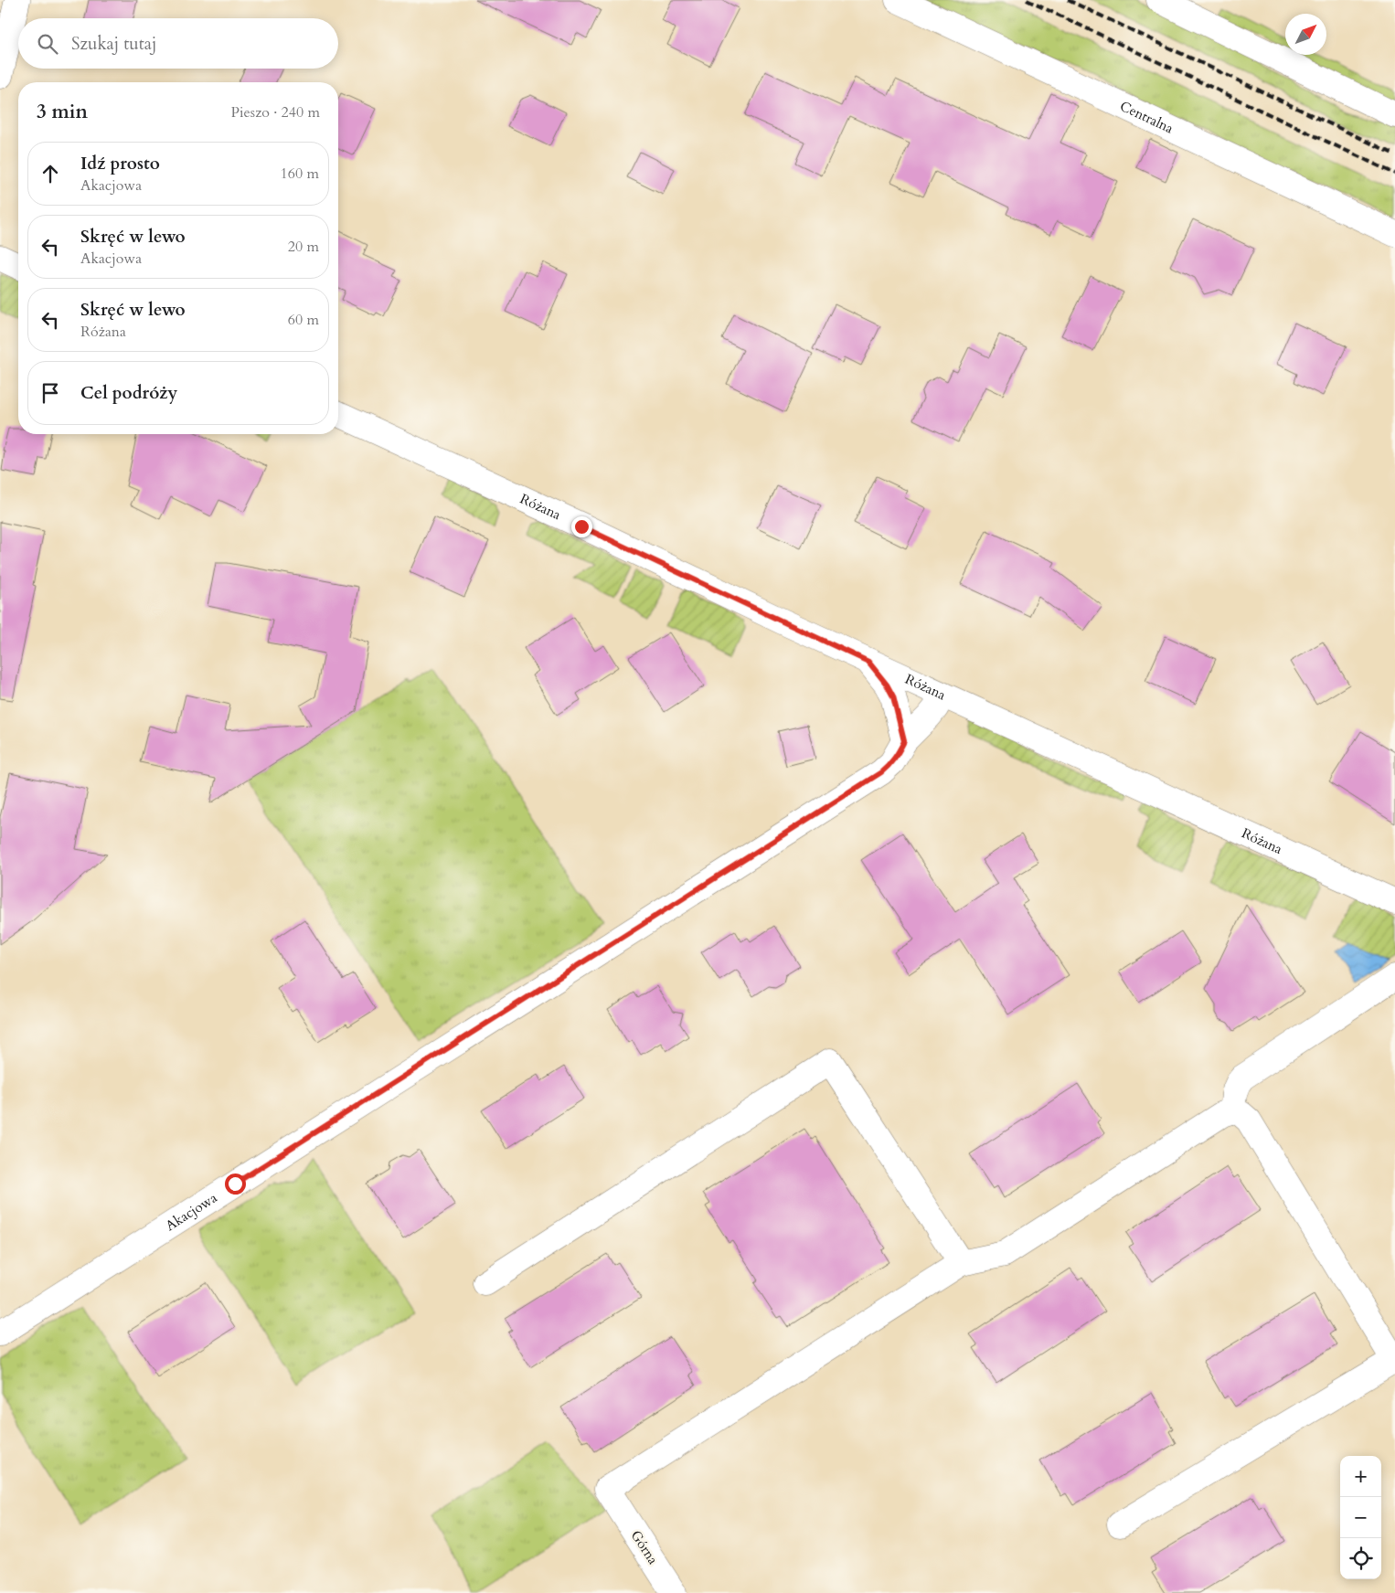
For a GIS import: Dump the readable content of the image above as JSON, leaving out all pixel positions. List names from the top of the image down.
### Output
{
  "streets": {
    "street": [
      "Centralna",
      "Różana",
      "Akacjowa",
      "Górna"
    ]
  },
  "crossings": [
    ["Różana", "Akacjowa"]
  ],
  "north": "top right",
  "page": {
    "search": "Szukaj tutaj",
    "heading": ["3 min", "Pieszo · 240 m"],
    "list": [
      ["Idź prosto", "Akacjowa", "160 m"],
      ["Skręć w lewo", "Akacjowa", "20 m"],
      ["Skręć w lewo", "Różana", "60 m"],
      "Cel podróży"
    ],
    "map_buttons": ["+", "−"]
  }
}
